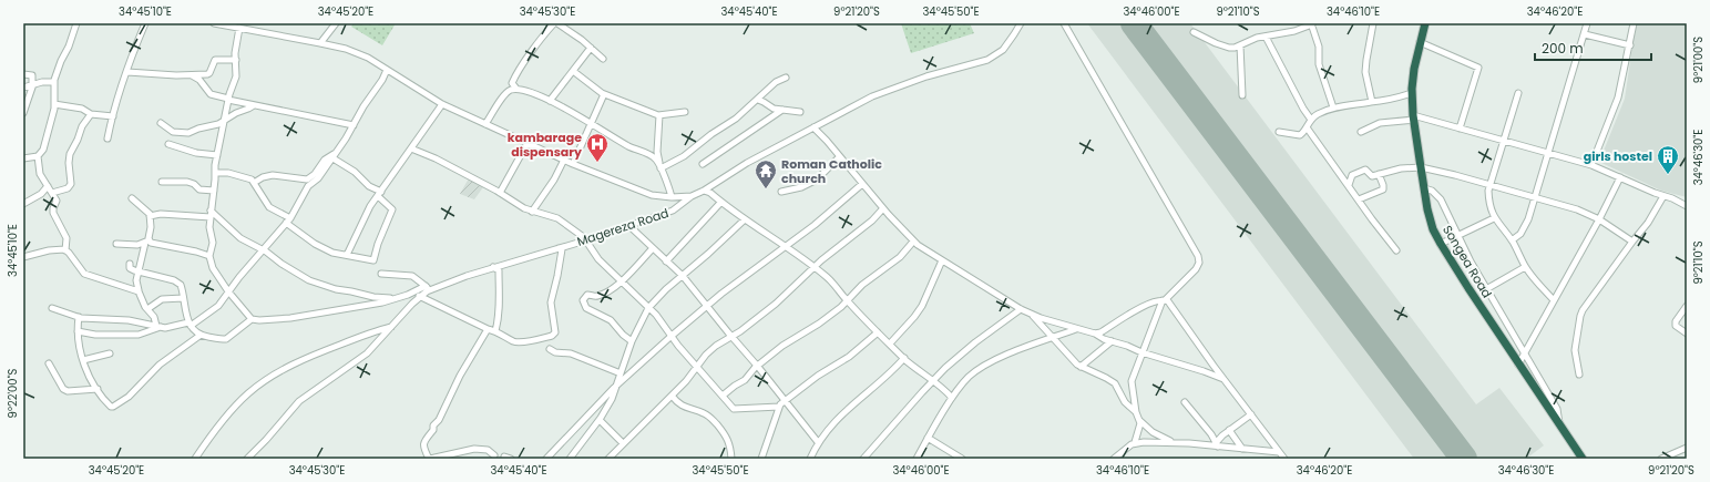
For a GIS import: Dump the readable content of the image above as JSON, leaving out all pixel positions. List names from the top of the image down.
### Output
{
  "streets": {
    "highway": ["Songea Road"],
    "street": ["Magereza Road"]
  },
  "places": {
    "hospital": ["kambarage dispensary"],
    "building": ["girls hostel"],
    "temple": ["Roman Catholic church"]
  },
  "scale_bar": "200 m",
  "coordinates": [
    "34°45'10\"E",
    "34°45'20\"E",
    "34°45'30\"E",
    "34°45'40\"E",
    "9°21'20\"S",
    "34°45'50\"E",
    "34°46'00\"E",
    "9°21'10\"S",
    "34°46'10\"E",
    "34°46'20\"E",
    "9°21'00\"S",
    "34°46'30\"E",
    "9°22'00\"S"
  ]
}
